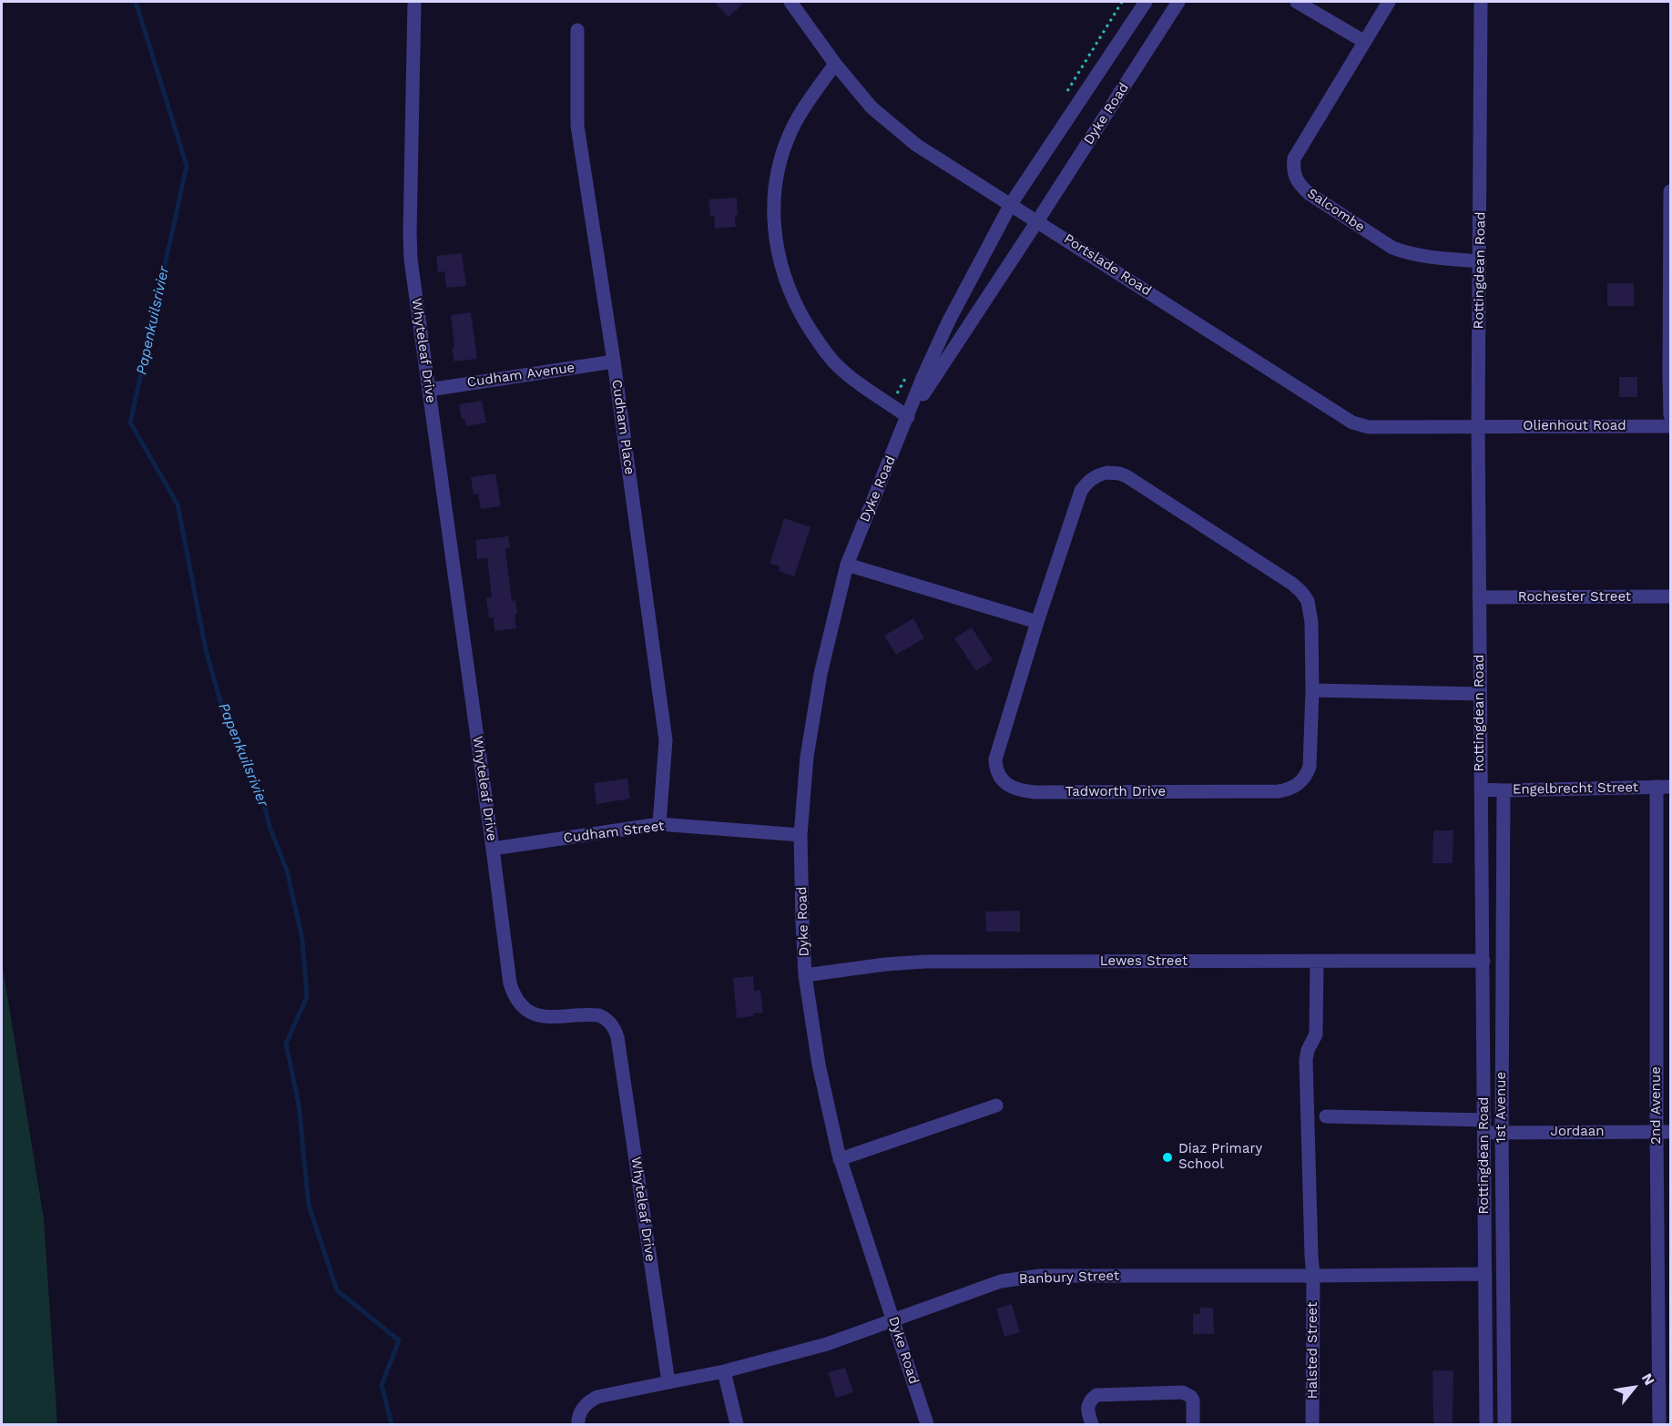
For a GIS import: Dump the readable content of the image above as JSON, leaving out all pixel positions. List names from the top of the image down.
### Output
{
  "streets": {
    "street": [
      "Dyke Road",
      "Salcombe",
      "Portslade Road",
      "Rottingdean Road",
      "Whyteleaf Drive",
      "Cudham Avenue",
      "Olienhout Road",
      "Cudham Place",
      "Rochester Street",
      "Engelbrecht Street",
      "Tadworth Drive",
      "Cudham Street",
      "Lewes Street",
      "2nd Avenue",
      "1st Avenue",
      "Jordaan",
      "Banbury Street",
      "Halsted Street"
    ]
  },
  "crossings": [
    ["Dyke Road", "Portslade Road"],
    ["Dyke Road", "Cudham Street"],
    ["Dyke Road", "Lewes Street"],
    ["Dyke Road", "Banbury Street"],
    ["Salcombe", "Rottingdean Road"],
    ["Portslade Road", "Rottingdean Road"],
    ["Portslade Road", "Olienhout Road"],
    ["Rottingdean Road", "Olienhout Road"],
    ["Rottingdean Road", "Rochester Street"],
    ["Rottingdean Road", "Engelbrecht Street"],
    ["Rottingdean Road", "Lewes Street"],
    ["Rottingdean Road", "Jordaan"],
    ["Rottingdean Road", "Banbury Street"],
    ["Whyteleaf Drive", "Cudham Avenue"],
    ["Whyteleaf Drive", "Cudham Street"],
    ["Whyteleaf Drive", "Banbury Street"],
    ["Cudham Avenue", "Cudham Place"],
    ["Cudham Place", "Cudham Street"],
    ["Engelbrecht Street", "2nd Avenue"],
    ["Engelbrecht Street", "1st Avenue"],
    ["Lewes Street", "Halsted Street"],
    ["2nd Avenue", "Jordaan"],
    ["1st Avenue", "Jordaan"],
    ["Banbury Street", "Halsted Street"]
  ],
  "water": ["Papenkuilsrivier"],
  "places": ["Diaz Primary School"],
  "north": "top right"
}
